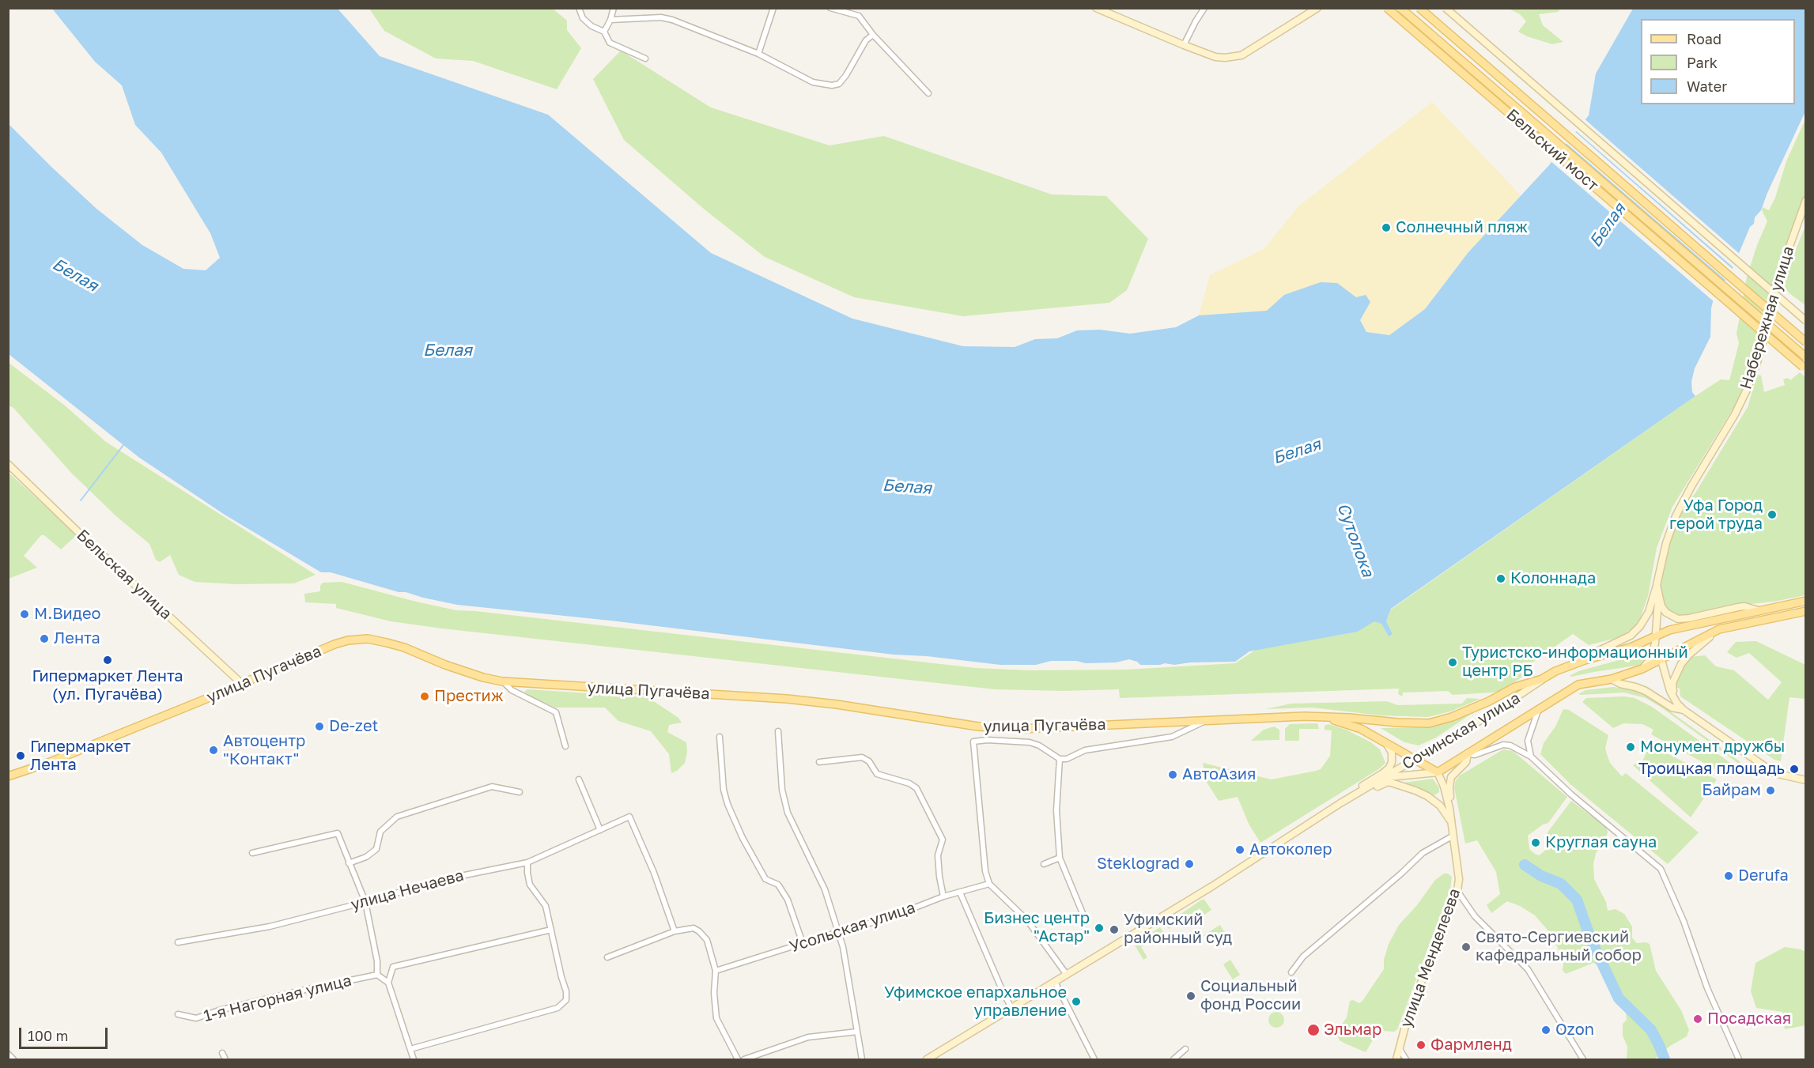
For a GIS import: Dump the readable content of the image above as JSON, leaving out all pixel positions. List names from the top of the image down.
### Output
{
  "streets": {
    "main road": [
      "Бельский мост",
      "Набережная улица",
      "Бельская улица",
      "улица Пугачёва",
      "Сочинская улица",
      "улица Менделеева"
    ],
    "street": ["улица Нечаева", "Усольская улица", "1-я Нагорная улица"]
  },
  "crossings": [
    ["Бельская улица", "улица Пугачёва"],
    ["Сочинская улица", "улица Менделеева"]
  ],
  "water": ["Белая", "Сутолока"],
  "places": [
    "Солнечный пляж",
    "Уфа Город герой труда",
    "Колоннада",
    "М.Видео",
    "Лента",
    "Гипермаркет Лента (ул. Пугачёва)",
    "Туристско-информационный центр РБ",
    "Престиж",
    "De-zet",
    "Монумент дружбы",
    "Автоцентр \"Контакт\"",
    "Гипермаркет Лента",
    "Троицкая площадь",
    "АвтоАзия",
    "Байрам",
    "Круглая сауна",
    "Автоколер",
    "Steklograd",
    "Derufa",
    "Бизнес центр \"Астар\"",
    "Уфимский районный суд",
    "Свято-Сергиевский кафедральный собор",
    "Социальный фонд России",
    "Уфимское епархальное управление",
    "Посадская",
    "Эльмар",
    "Ozon",
    "Фармленд"
  ],
  "legend": ["Road", "Park", "Water"],
  "scale_bar": "100 m"
}
